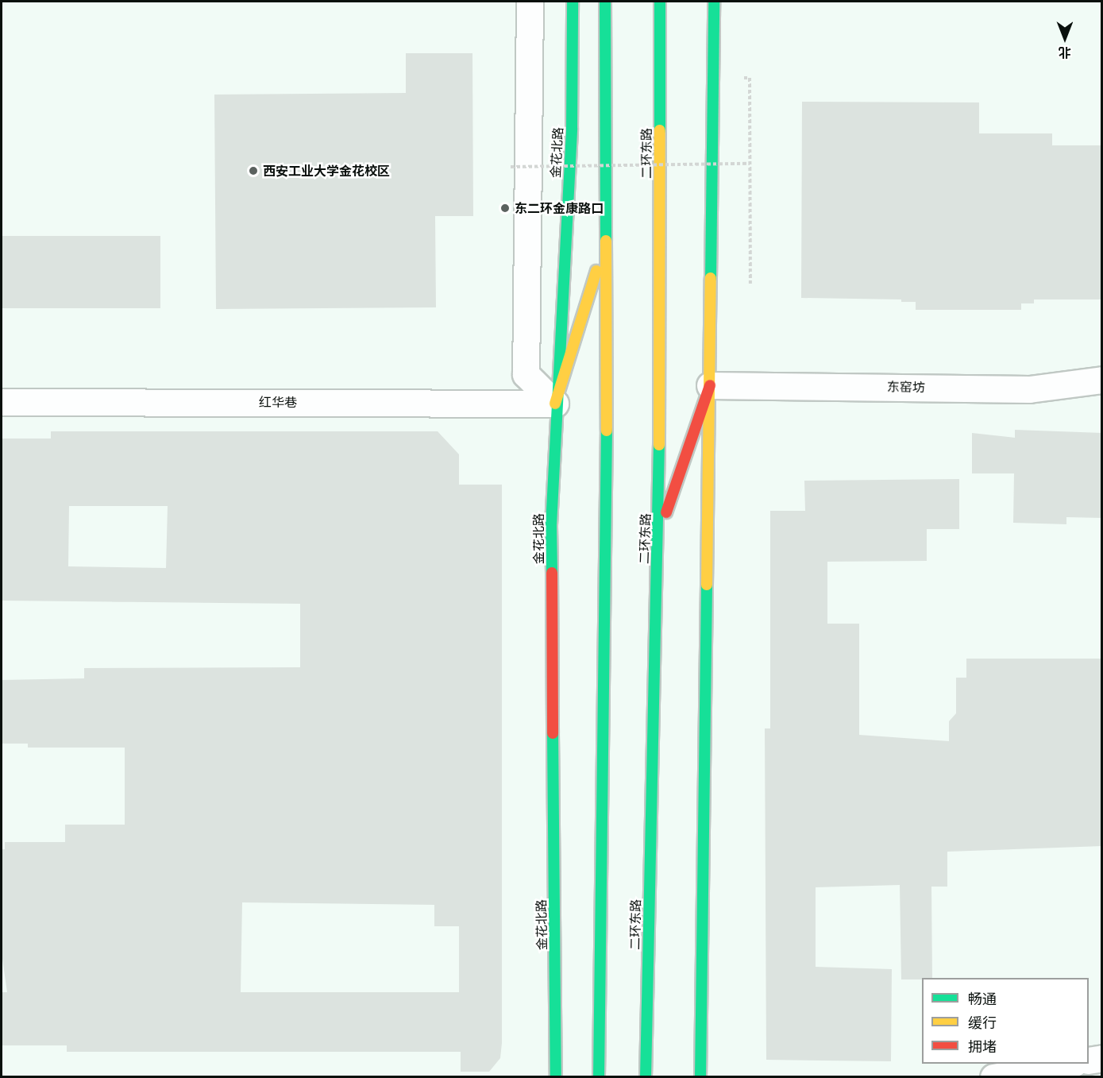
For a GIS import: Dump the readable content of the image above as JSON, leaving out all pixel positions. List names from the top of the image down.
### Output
{
  "streets": {
    "main road": ["金花北路", "二环东路"],
    "street": ["东窑坊", "红华巷"]
  },
  "crossings": [
    ["金花北路", "红华巷"]
  ],
  "places": ["西安工业大学金花校区", "东二环金康路口"],
  "legend": ["畅通", "缓行", "拥堵"],
  "north": "bottom"
}
